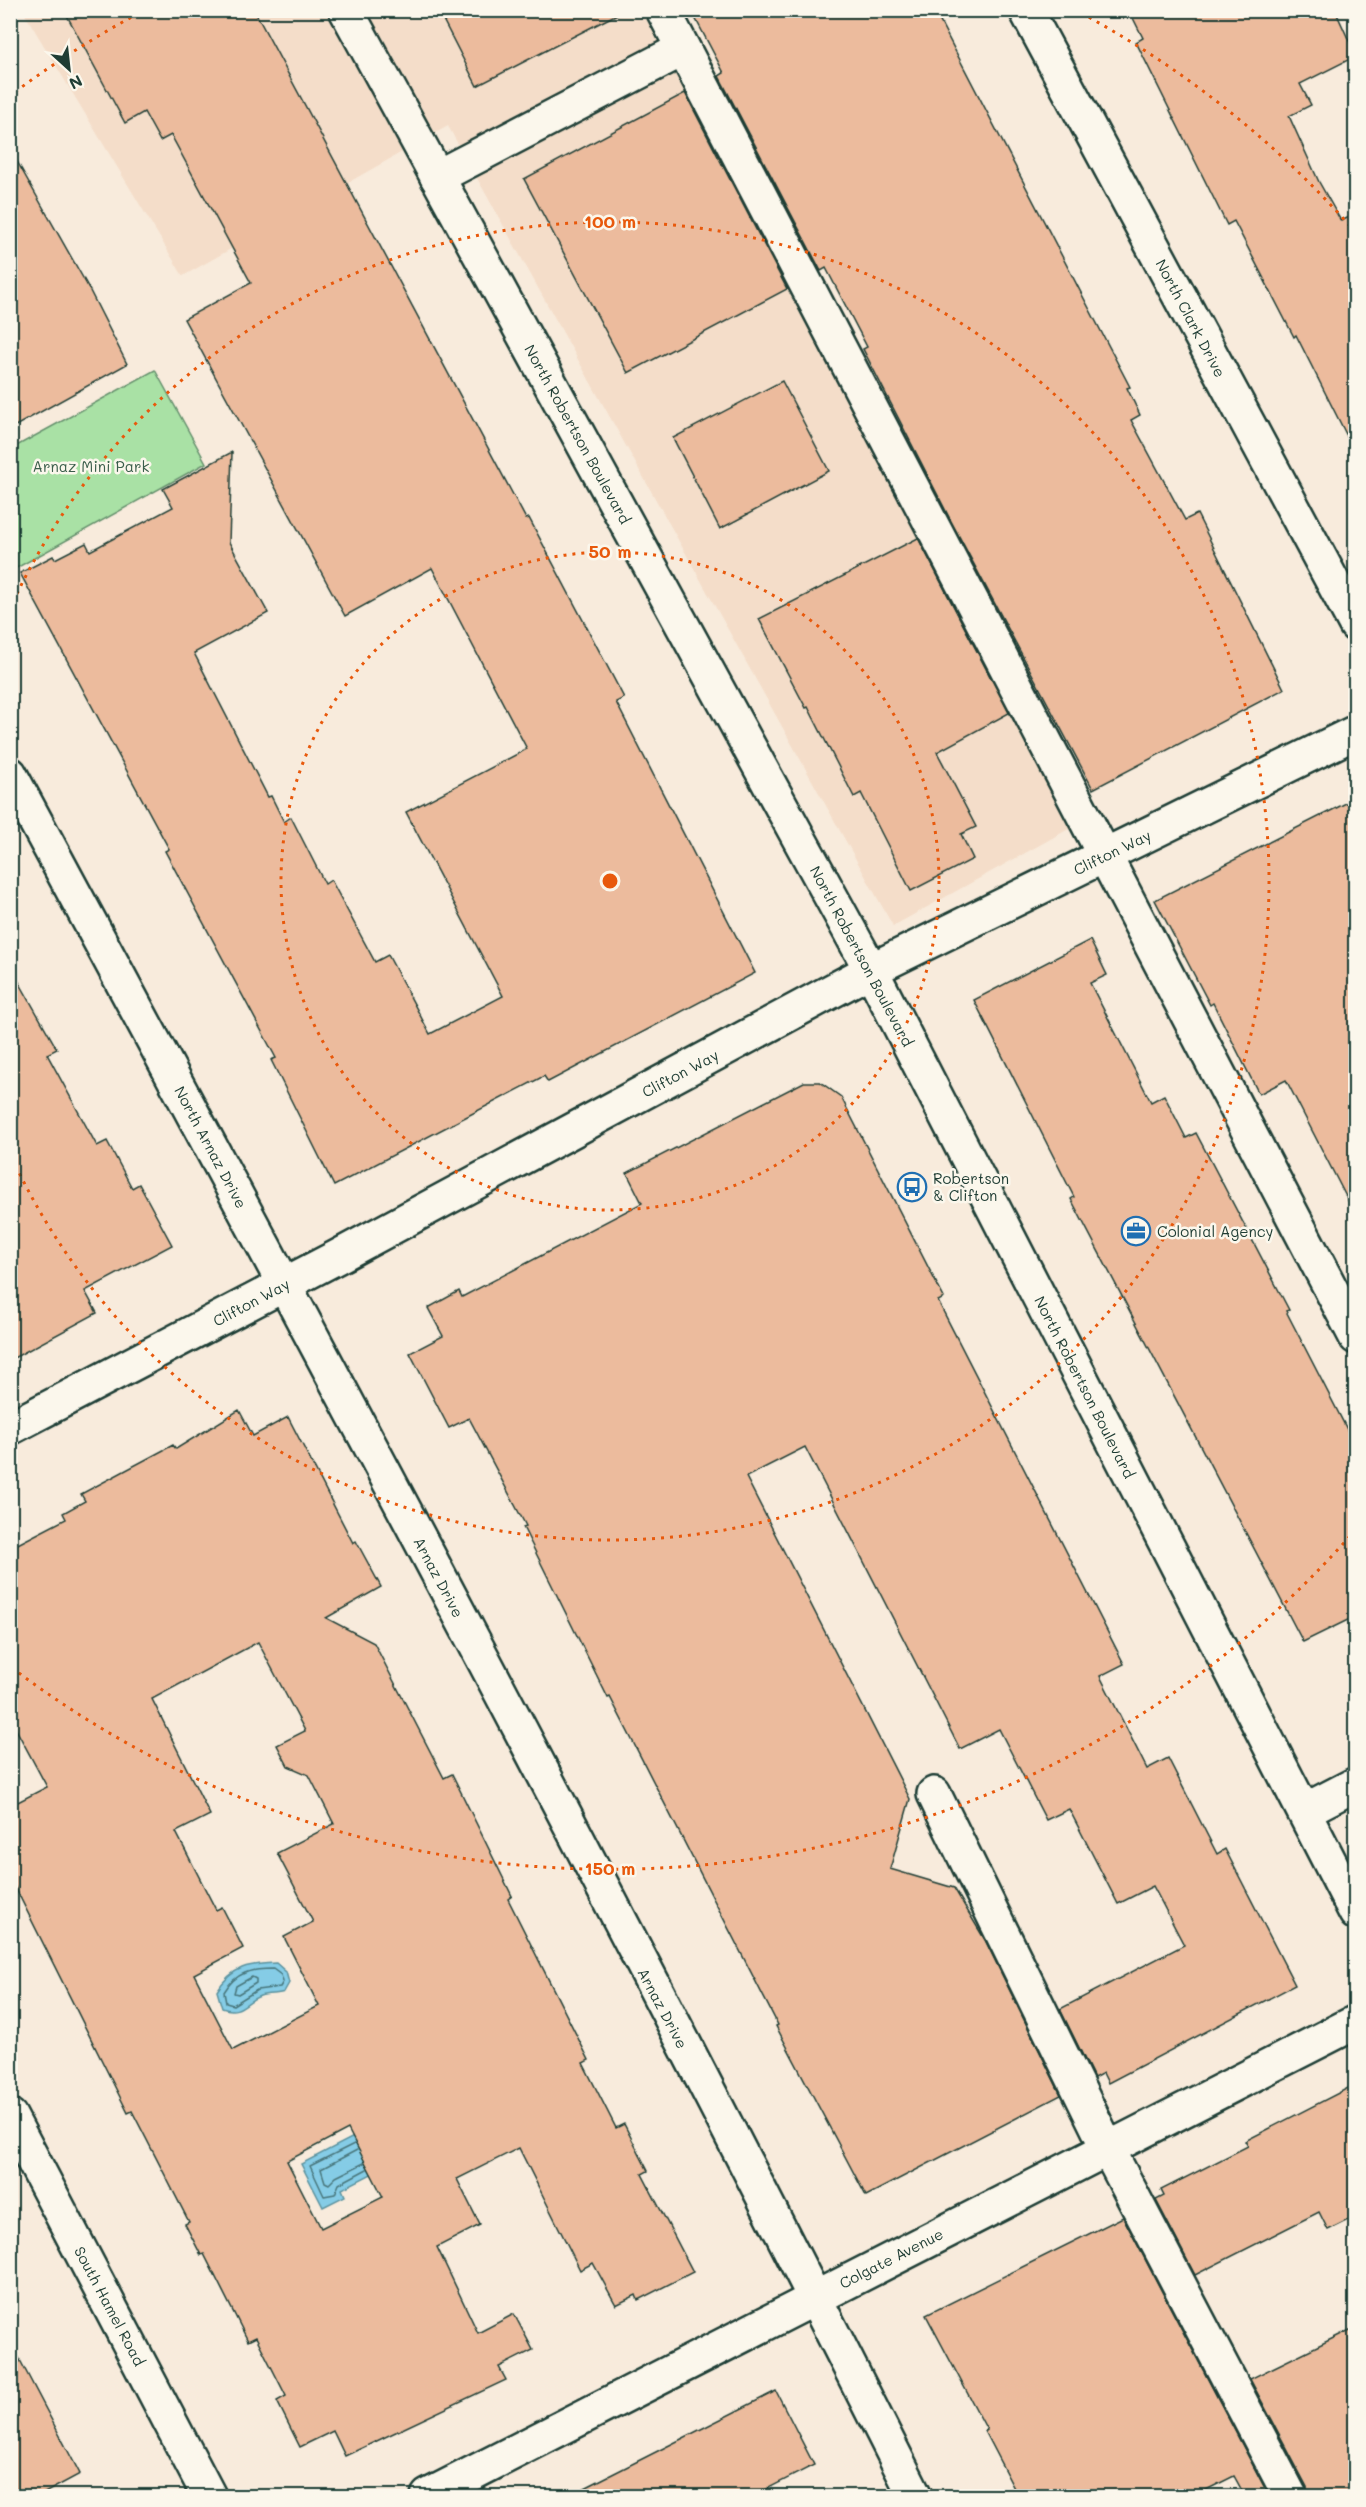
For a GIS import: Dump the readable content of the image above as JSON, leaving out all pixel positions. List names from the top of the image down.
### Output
{
  "streets": {
    "street": [
      "North Clark Drive",
      "North Robertson Boulevard",
      "Clifton Way",
      "North Arnaz Drive",
      "Arnaz Drive",
      "Colgate Avenue",
      "South Hamel Road"
    ]
  },
  "crossings": [
    ["North Robertson Boulevard", "Clifton Way"],
    ["Clifton Way", "North Arnaz Drive"],
    ["North Arnaz Drive", "Arnaz Drive"],
    ["Arnaz Drive", "Colgate Avenue"]
  ],
  "parks": ["Arnaz Mini Park"],
  "places": {
    "bus stop": ["Robertson & Clifton"],
    "office": ["Colonial Agency"]
  },
  "north": "bottom right",
  "rings": ["100 m", "50 m", "150 m"]
}
